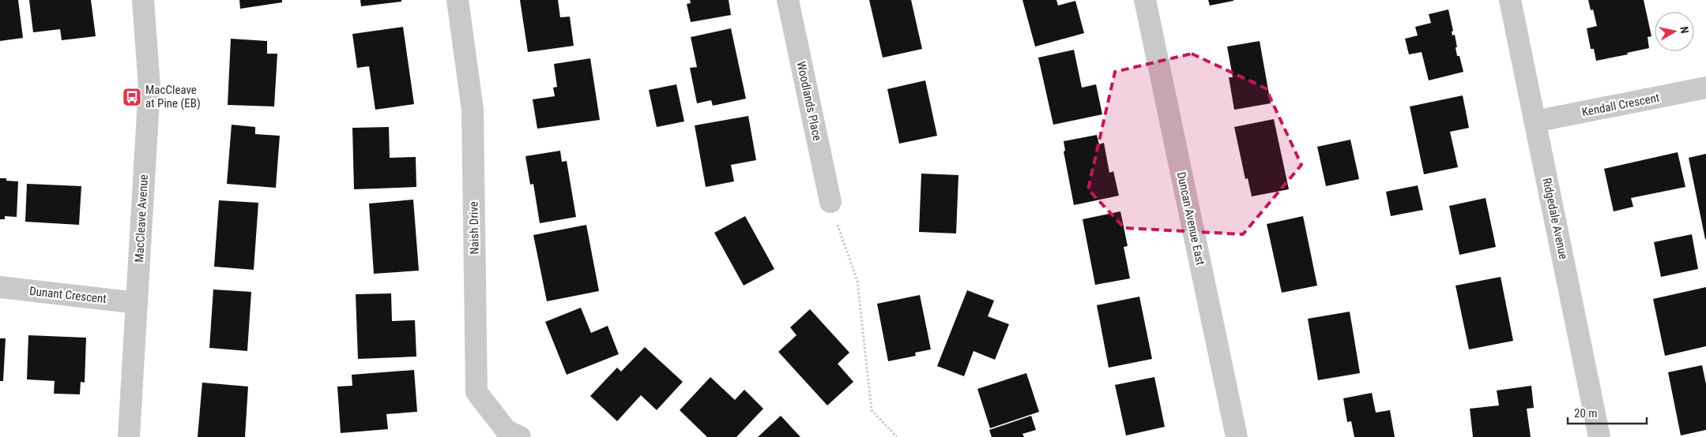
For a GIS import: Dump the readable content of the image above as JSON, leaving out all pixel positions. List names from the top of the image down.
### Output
{
  "streets": {
    "street": [
      "Woodlands Place",
      "Kendall Crescent",
      "MacCleave Avenue",
      "Duncan Avenue East",
      "Ridgedale Avenue",
      "Naish Drive",
      "Dunant Crescent"
    ]
  },
  "crossings": [
    ["Kendall Crescent", "Ridgedale Avenue"],
    ["MacCleave Avenue", "Dunant Crescent"]
  ],
  "places": {
    "bus stop": ["MacCleave at Pine (EB)"]
  },
  "scale_bar": "20 m",
  "north": "right"
}
